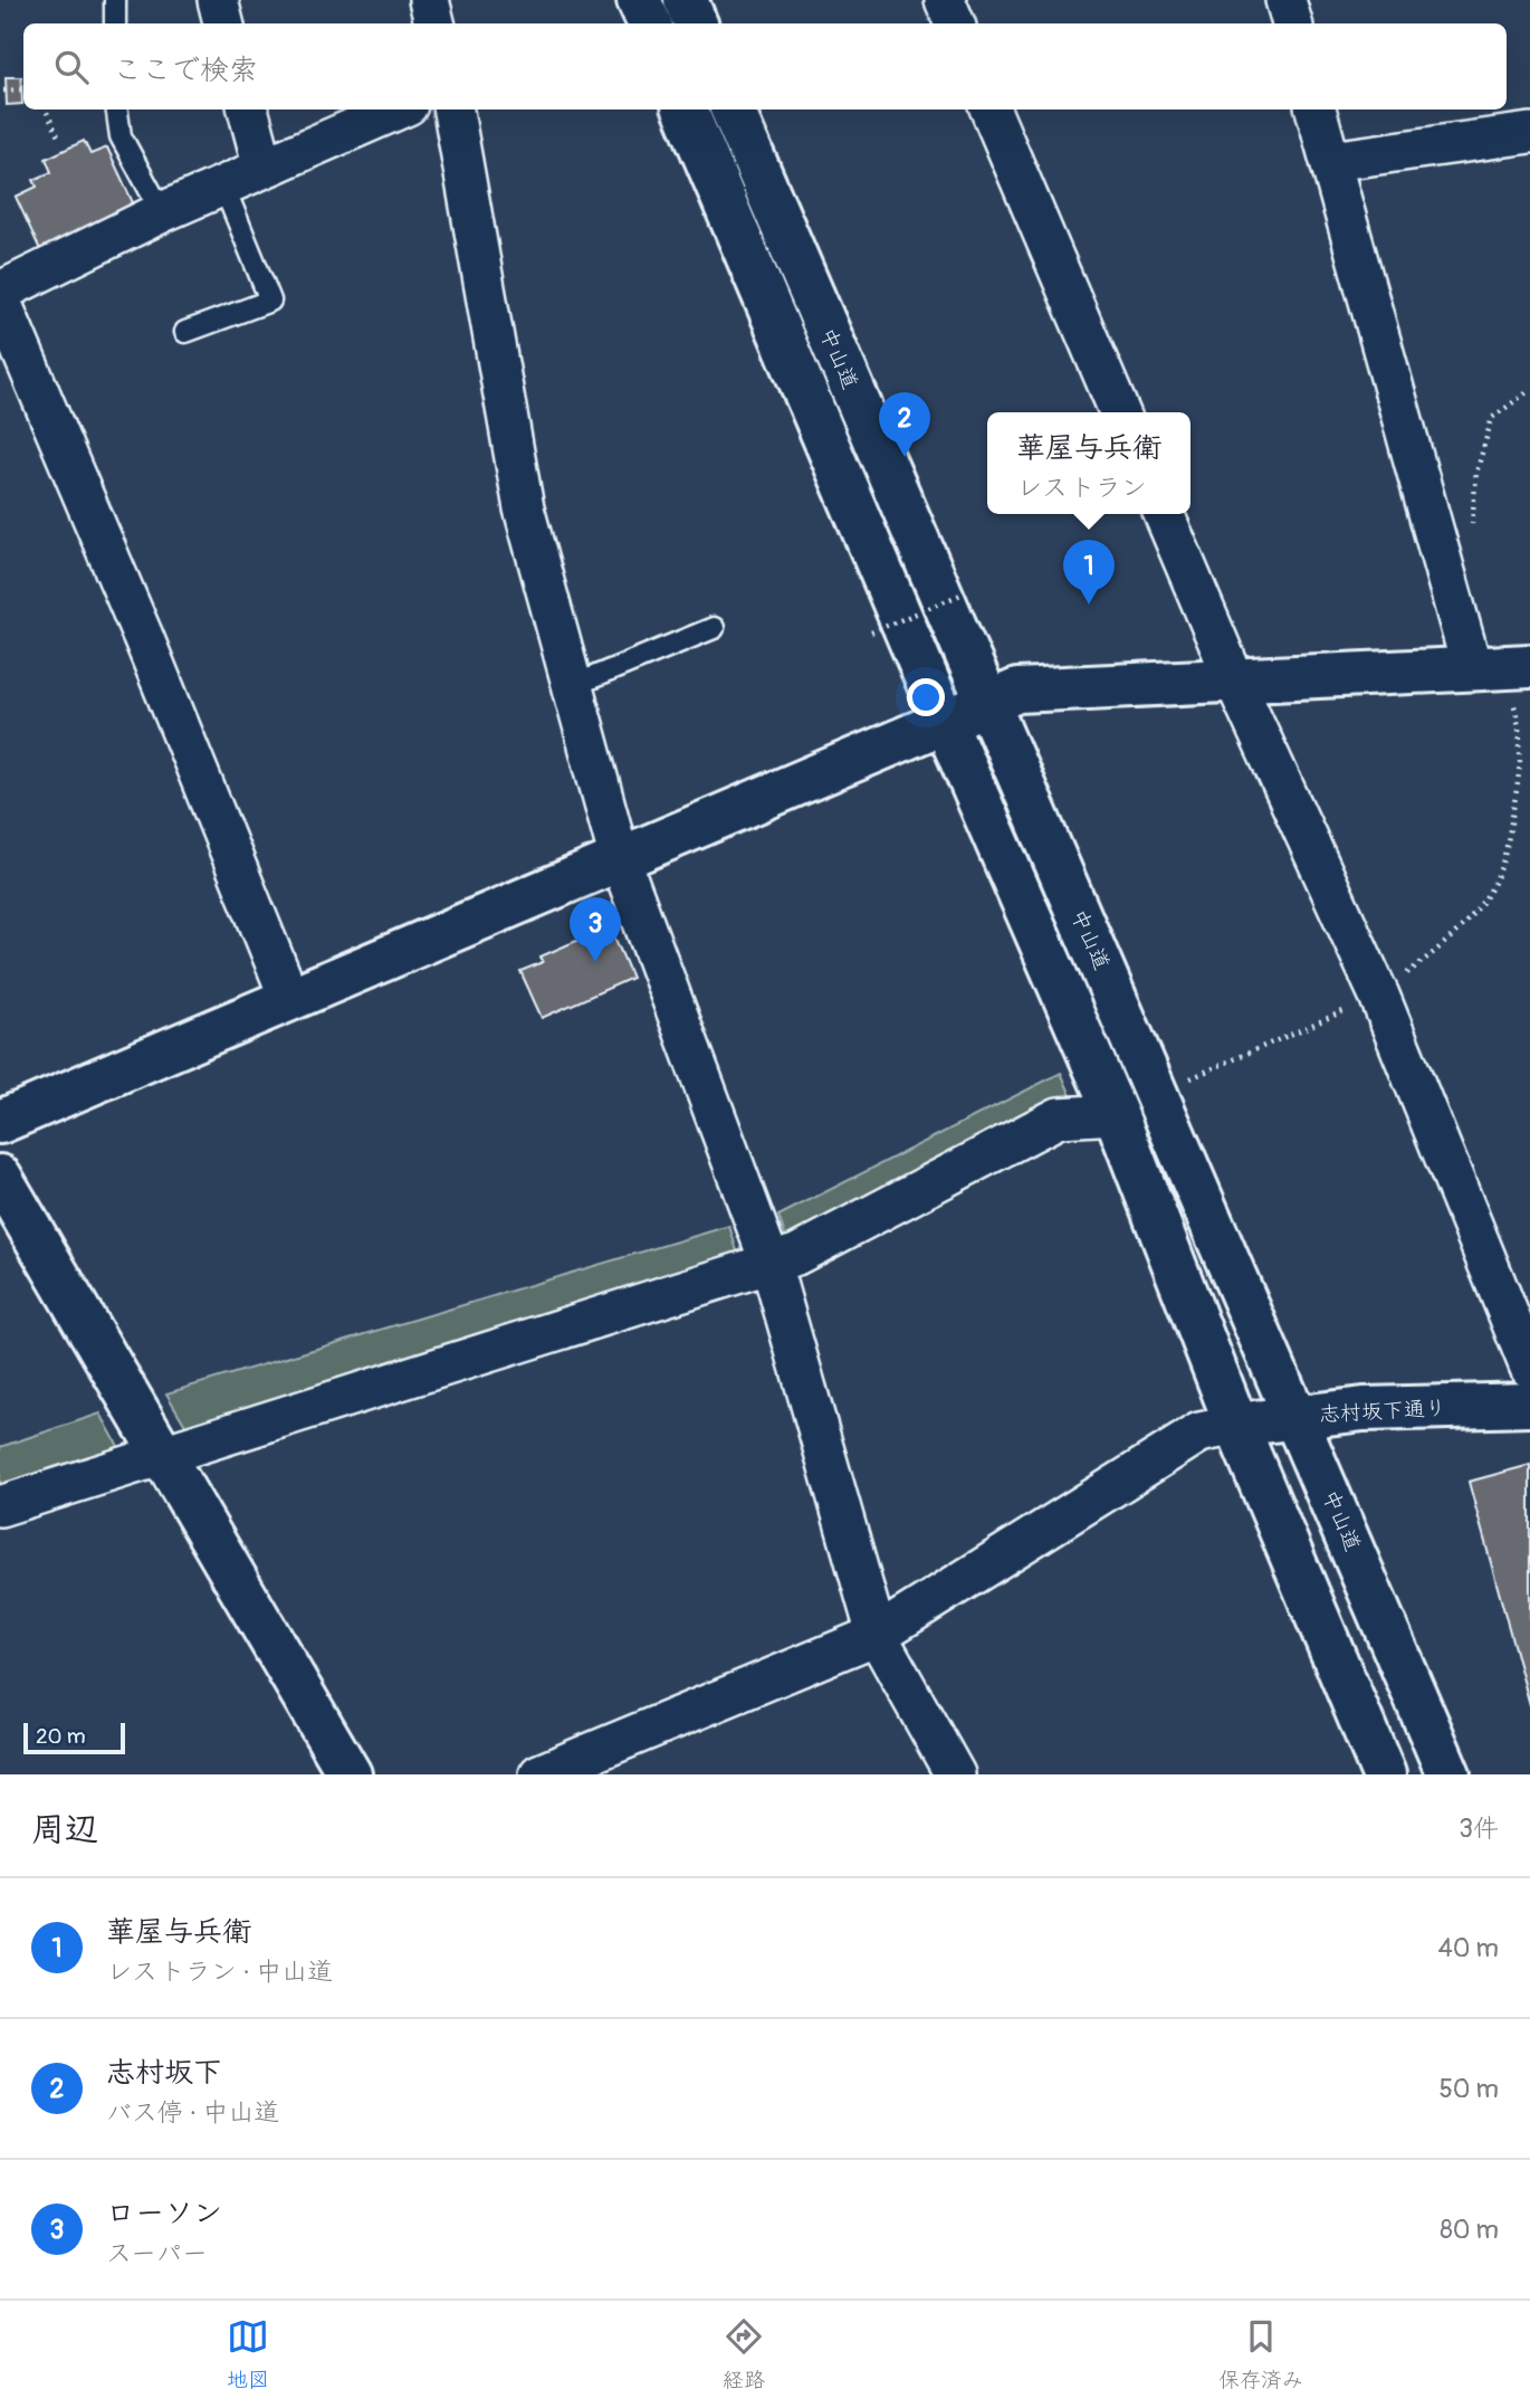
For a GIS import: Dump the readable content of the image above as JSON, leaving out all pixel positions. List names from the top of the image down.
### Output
{
  "streets": {
    "main road": ["中山道", "志村坂下通り"]
  },
  "crossings": [
    ["中山道", "志村坂下通り"]
  ],
  "scale_bar": "20 m",
  "page": {
    "search": "ここで検索",
    "pins": ["2", "1", "3"],
    "popup": ["華屋与兵衛", "レストラン"],
    "scale": "20 m",
    "heading": ["周辺", "3件"],
    "list": [
      {
        "mark": "1",
        "name": "華屋与兵衛",
        "note": "レストラン · 中山道",
        "value": "40 m"
      },
      {
        "mark": "2",
        "name": "志村坂下",
        "note": "バス停 · 中山道",
        "value": "50 m"
      },
      {
        "mark": "3",
        "name": "ローソン",
        "note": "スーパー",
        "value": "80 m"
      }
    ],
    "nav": ["地図", "経路", "保存済み"]
  }
}
